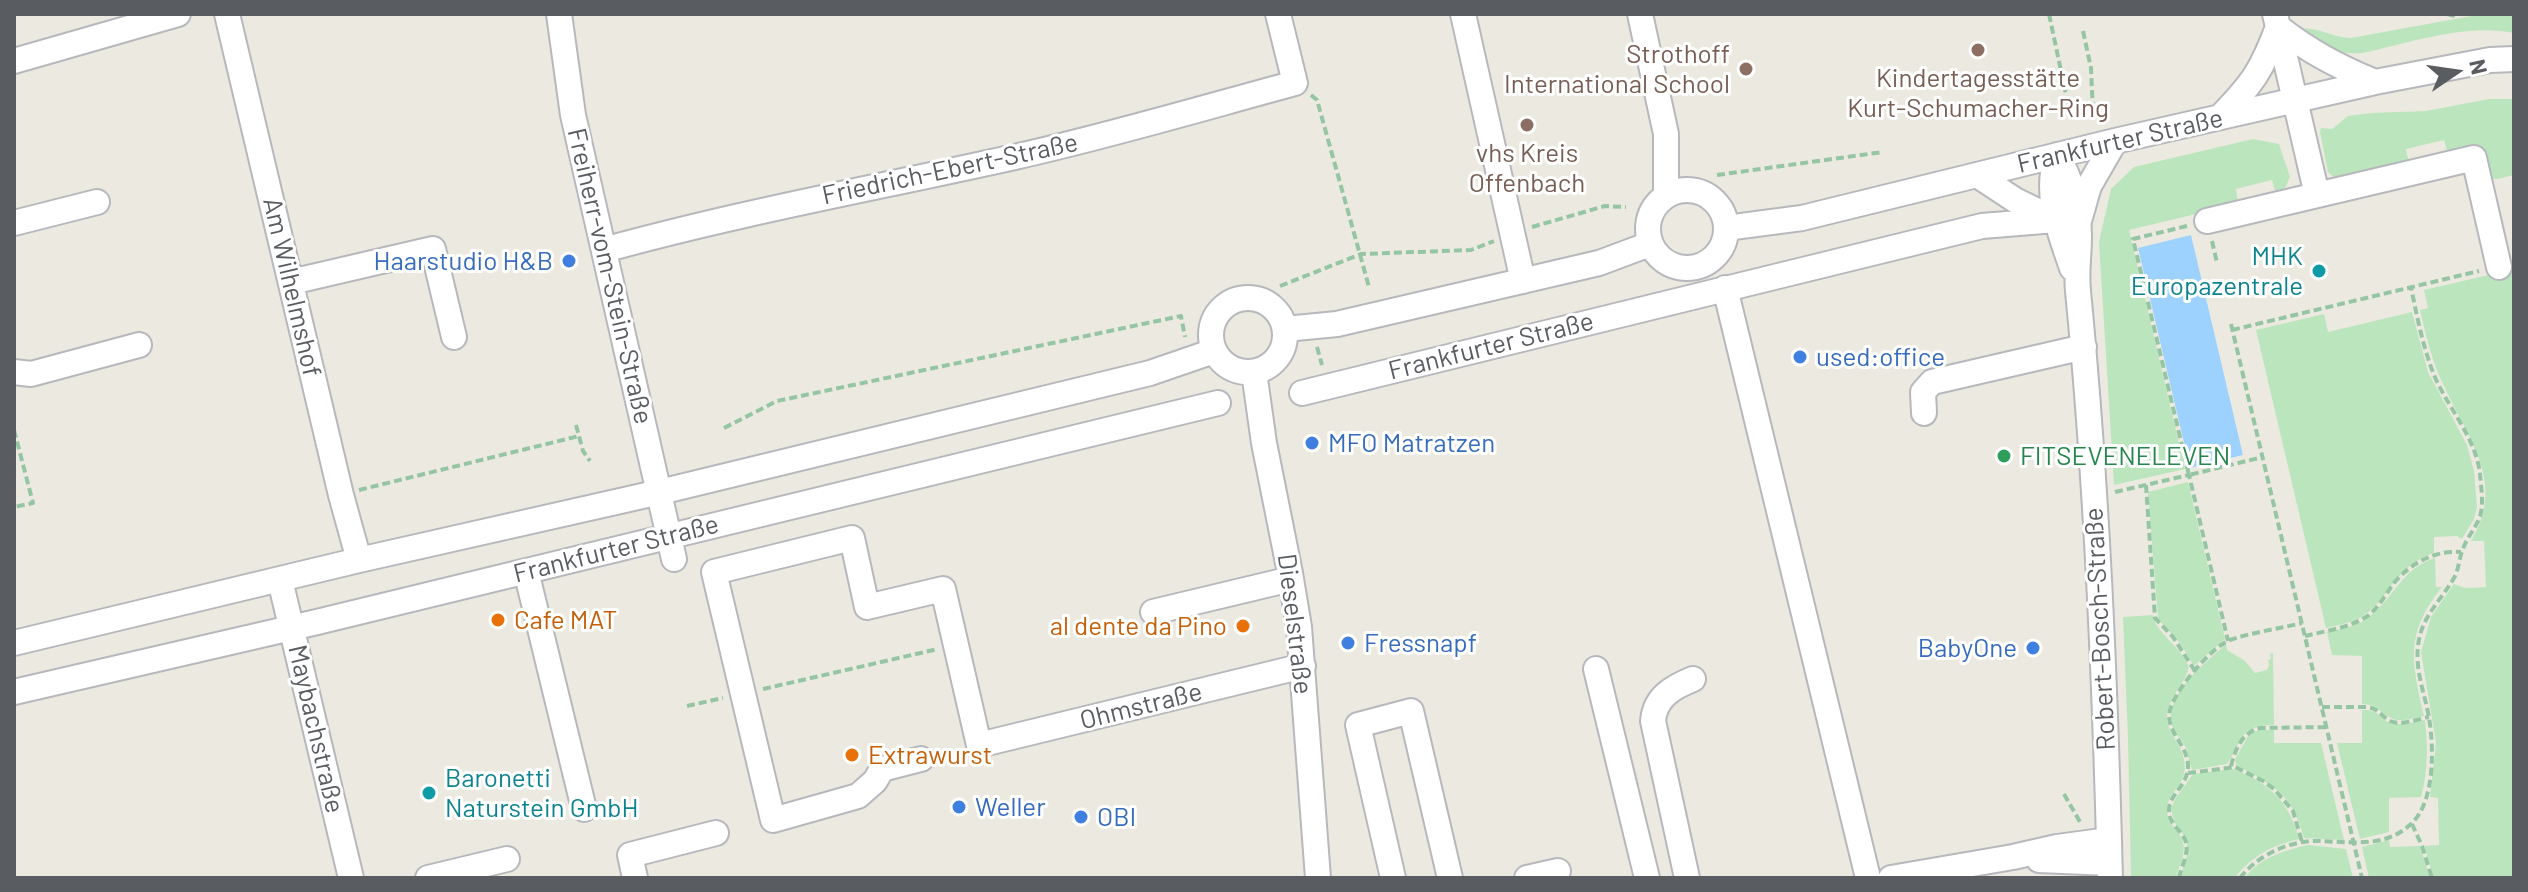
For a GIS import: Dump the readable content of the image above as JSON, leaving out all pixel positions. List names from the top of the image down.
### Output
{
  "streets": {
    "street": [
      "Frankfurter Straße",
      "Friedrich-Ebert-Straße",
      "Freiherr-vom-Stein-Straße",
      "Am Wilhelmshof",
      "Dieselstraße",
      "Robert-Bosch-Straße",
      "Ohmstraße",
      "Maybachstraße"
    ]
  },
  "crossings": [
    ["Frankfurter Straße", "Freiherr-vom-Stein-Straße"],
    ["Frankfurter Straße", "Am Wilhelmshof"],
    ["Frankfurter Straße", "Dieselstraße"],
    ["Frankfurter Straße", "Robert-Bosch-Straße"],
    ["Frankfurter Straße", "Maybachstraße"],
    ["Friedrich-Ebert-Straße", "Freiherr-vom-Stein-Straße"],
    ["Dieselstraße", "Ohmstraße"]
  ],
  "places": [
    "Kindertagesstätte Kurt-Schumacher-Ring",
    "Strothoff International School",
    "vhs Kreis Offenbach",
    "Haarstudio H&B",
    "MHK Europazentrale",
    "used:office",
    "MFO Matratzen",
    "FITSEVENELEVEN",
    "Cafe MAT",
    "al dente da Pino",
    "Fressnapf",
    "BabyOne",
    "Extrawurst",
    "Baronetti Naturstein GmbH",
    "Weller",
    "OBI"
  ],
  "north": "right"
}
